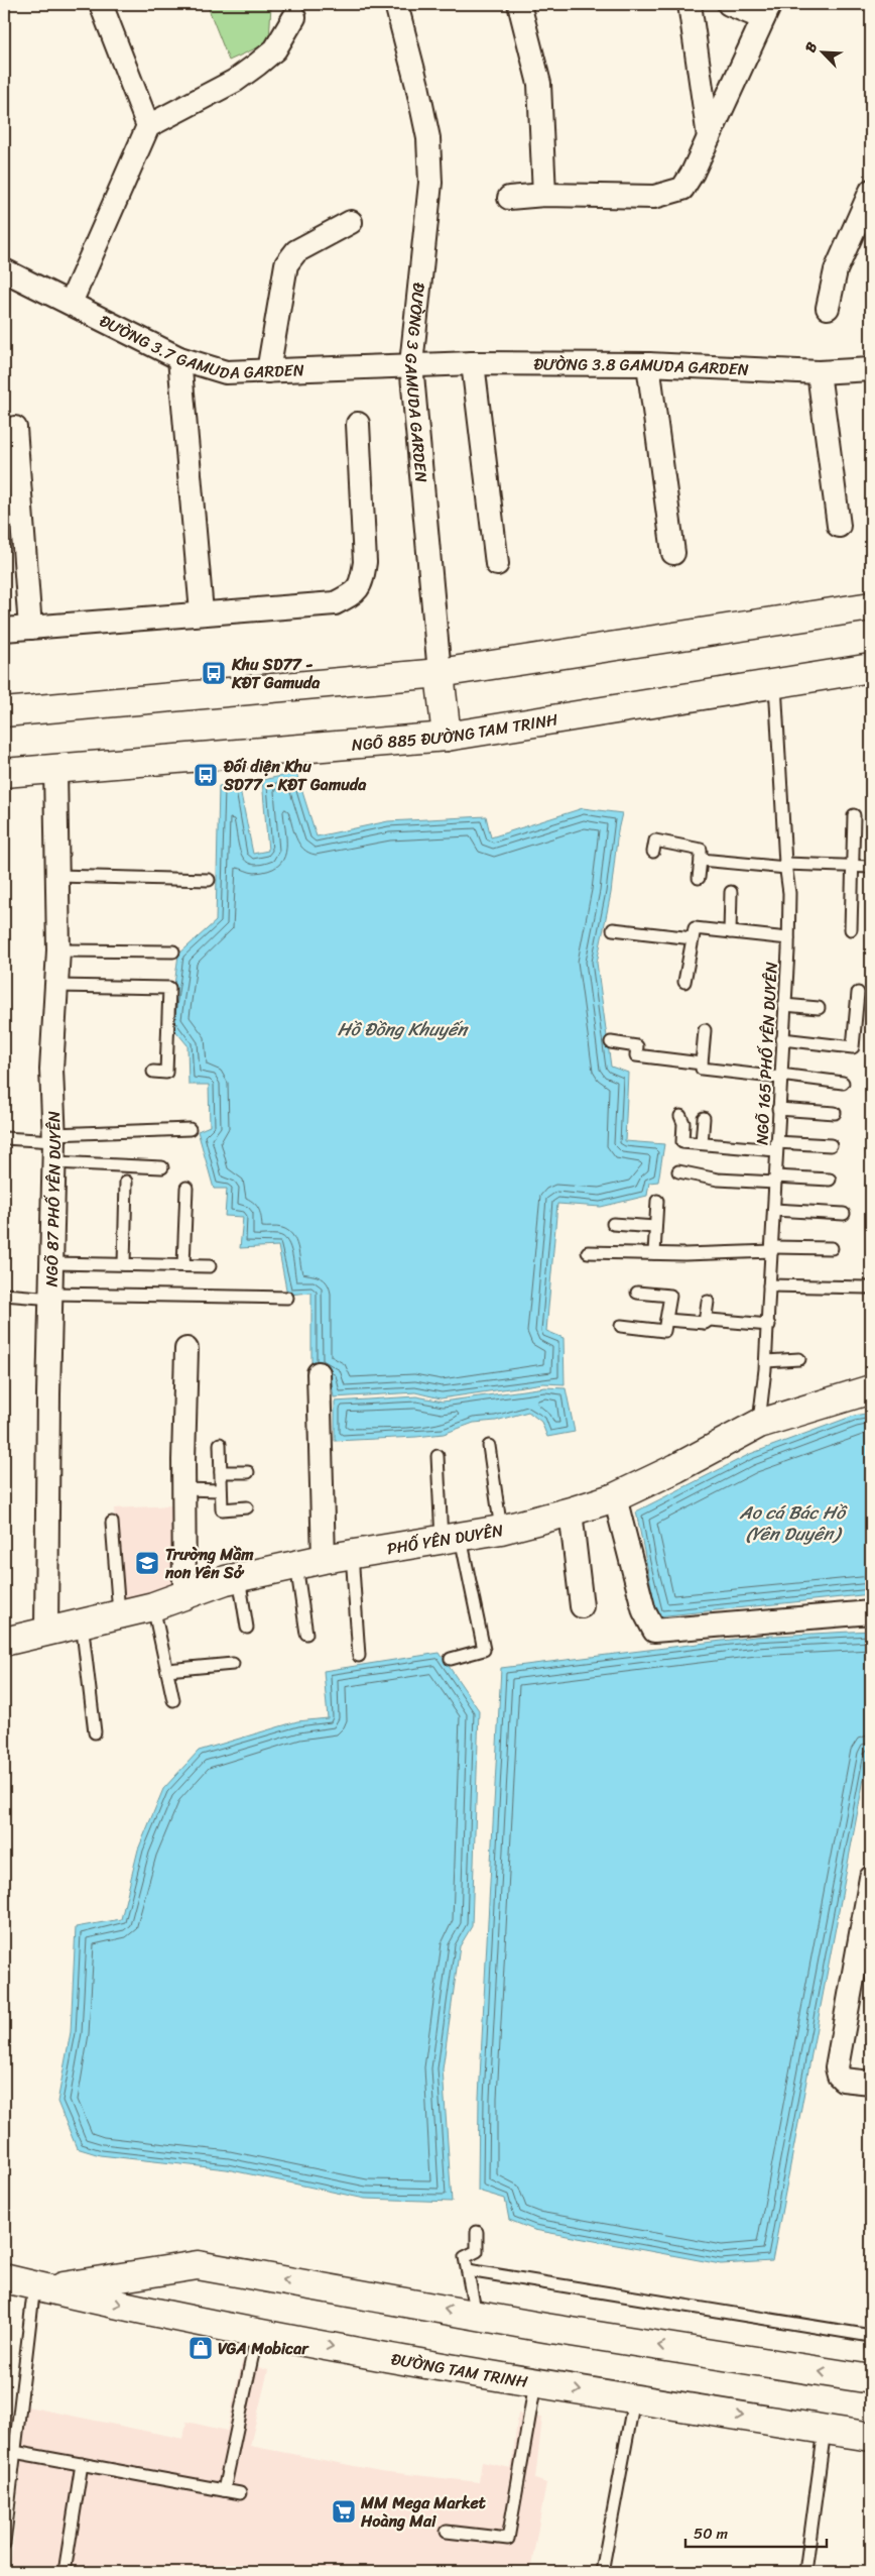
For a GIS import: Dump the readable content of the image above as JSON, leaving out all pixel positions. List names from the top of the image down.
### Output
{
  "streets": {
    "street": [
      "ĐƯỜNG 3.7 GAMUDA GARDEN",
      "ĐƯỜNG 3.8 GAMUDA GARDEN",
      "ĐƯỜNG 3 GAMUDA GARDEN",
      "NGÕ 885 ĐƯỜNG TAM TRINH",
      "NGÕ 87 PHỐ YÊN DUYÊN",
      "PHỐ YÊN DUYÊN",
      "ĐƯỜNG TAM TRINH"
    ],
    "lane": ["NGÕ 165 PHỐ YÊN DUYÊN"]
  },
  "crossings": [
    ["ĐƯỜNG 3.7 GAMUDA GARDEN", "ĐƯỜNG 3.8 GAMUDA GARDEN"],
    ["ĐƯỜNG 3.7 GAMUDA GARDEN", "ĐƯỜNG 3 GAMUDA GARDEN"],
    ["ĐƯỜNG 3.8 GAMUDA GARDEN", "ĐƯỜNG 3 GAMUDA GARDEN"],
    ["NGÕ 885 ĐƯỜNG TAM TRINH", "NGÕ 165 PHỐ YÊN DUYÊN"],
    ["NGÕ 885 ĐƯỜNG TAM TRINH", "NGÕ 87 PHỐ YÊN DUYÊN"],
    ["NGÕ 165 PHỐ YÊN DUYÊN", "PHỐ YÊN DUYÊN"],
    ["NGÕ 87 PHỐ YÊN DUYÊN", "PHỐ YÊN DUYÊN"]
  ],
  "water": ["Hồ Đồng Khuyến", "Ao cá Bác Hồ (Yên Duyên)"],
  "places": {
    "bus stop": ["Khu SD77 - KĐT Gamuda", "Đối diện Khu SD77 - KĐT Gamuda"],
    "school or university": ["Trường Mầm non Yên Sở"],
    "shop": ["VGA Mobicar"],
    "supermarket": ["MM Mega Market Hoàng Mai"]
  },
  "scale_bar": "50 m",
  "north": "top left"
}
